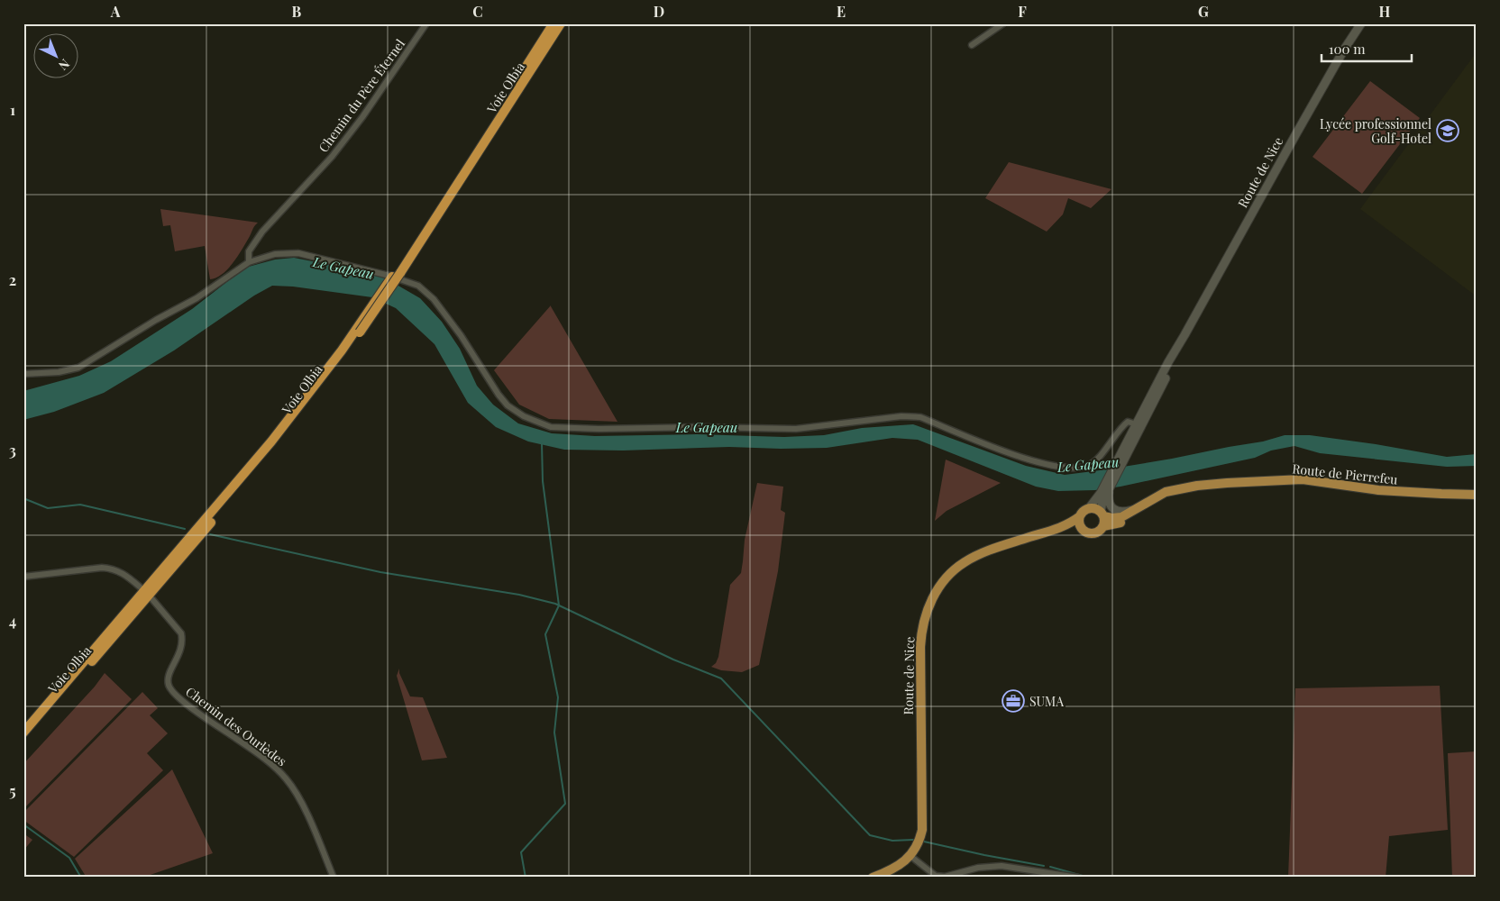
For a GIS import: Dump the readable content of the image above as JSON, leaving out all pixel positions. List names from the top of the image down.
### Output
{
  "streets": {
    "highway": ["Voie Olbia"],
    "main road": ["Route de Nice", "Route de Pierrefeu"],
    "street": ["Chemin du Père Éternel", "Chemin des Ourlèdes"]
  },
  "water": ["Le Gapeau"],
  "places": {
    "school or university": ["Lycée professionnel Golf-Hotel"],
    "office": ["SUMA"]
  },
  "scale_bar": "100 m",
  "north": "bottom right",
  "grid": {
    "columns": [
      "A",
      "B",
      "C",
      "D",
      "E",
      "F",
      "G",
      "H"
    ],
    "rows": [
      "1",
      "2",
      "3",
      "4",
      "5"
    ]
  }
}
